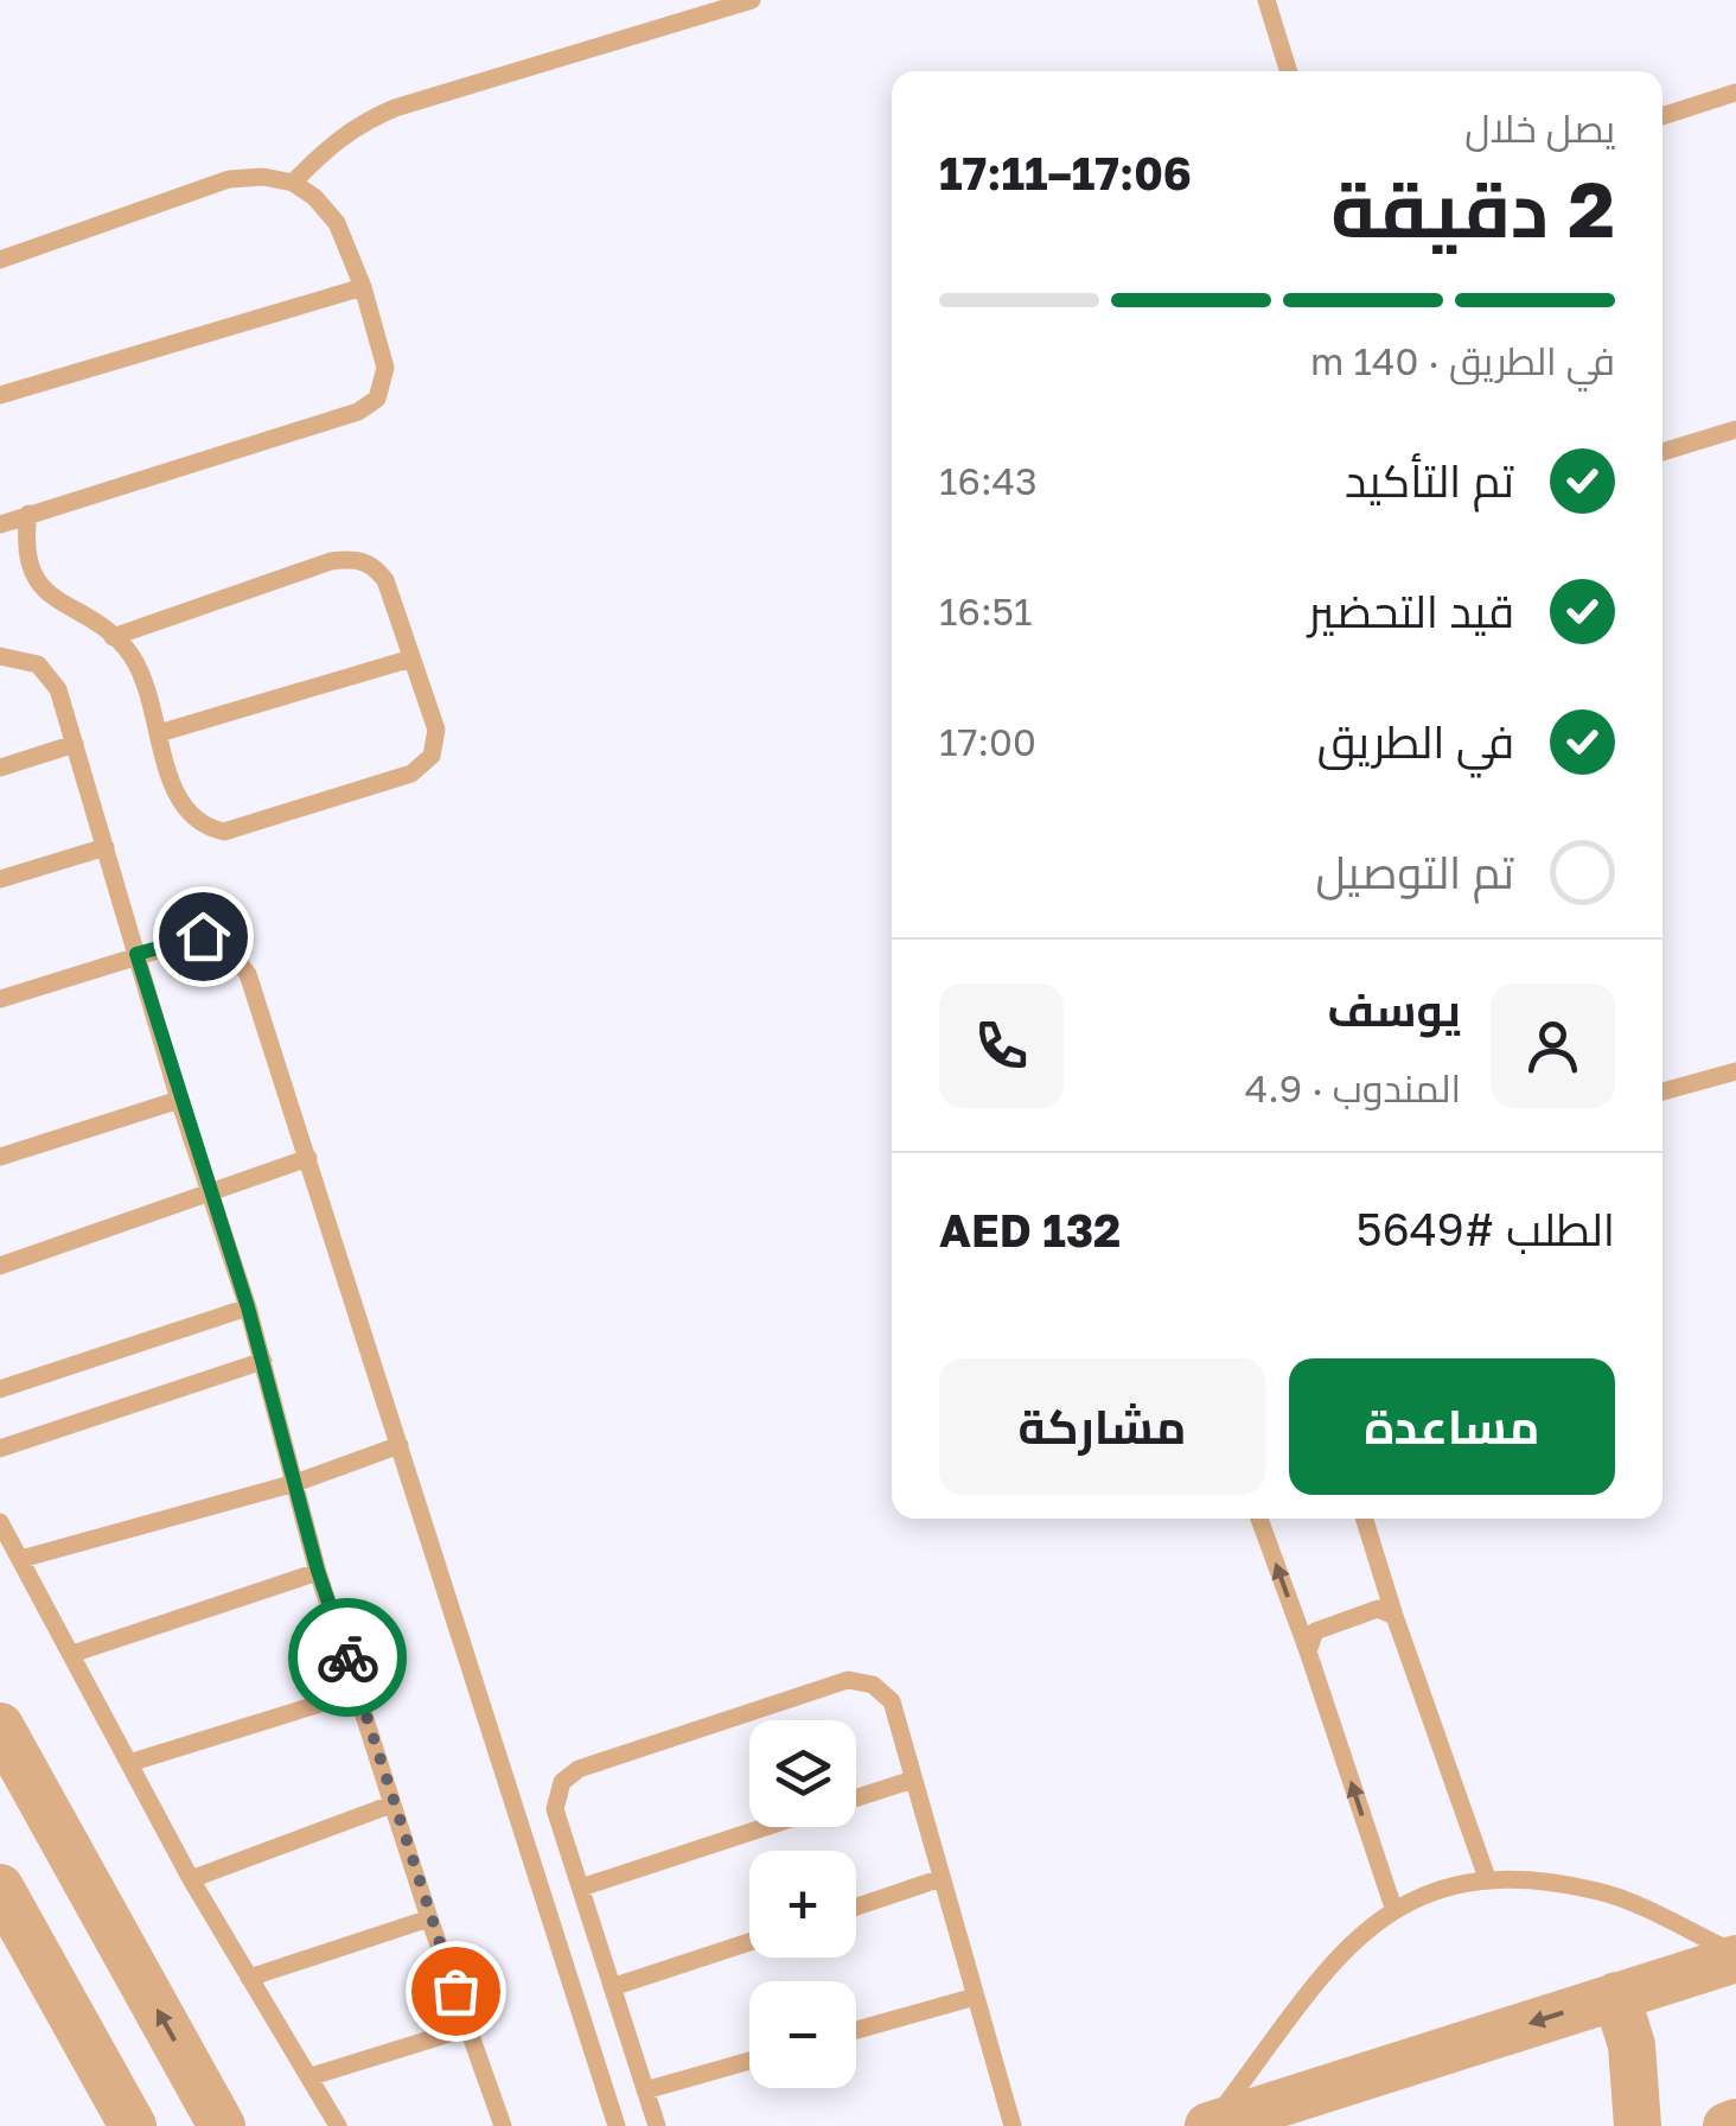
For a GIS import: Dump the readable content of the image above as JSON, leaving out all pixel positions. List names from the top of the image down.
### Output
{
  "page": {
    "heading": ["2 دقيقة", "يصل خلال", "17:06–17:11"],
    "panel": [
      "يوسف",
      "المندوب · 4.9",
      "الطلب #5649",
      "AED 132"
    ],
    "bar": "في الطريق · 140 m",
    "list": [
      ["تم التأكيد", "16:43"],
      ["قيد التحضير", "16:51"],
      ["في الطريق", "17:00"],
      "تم التوصيل"
    ],
    "buttons": ["مساعدة", "مشاركة"],
    "map_buttons": ["+", "−"]
  }
}
